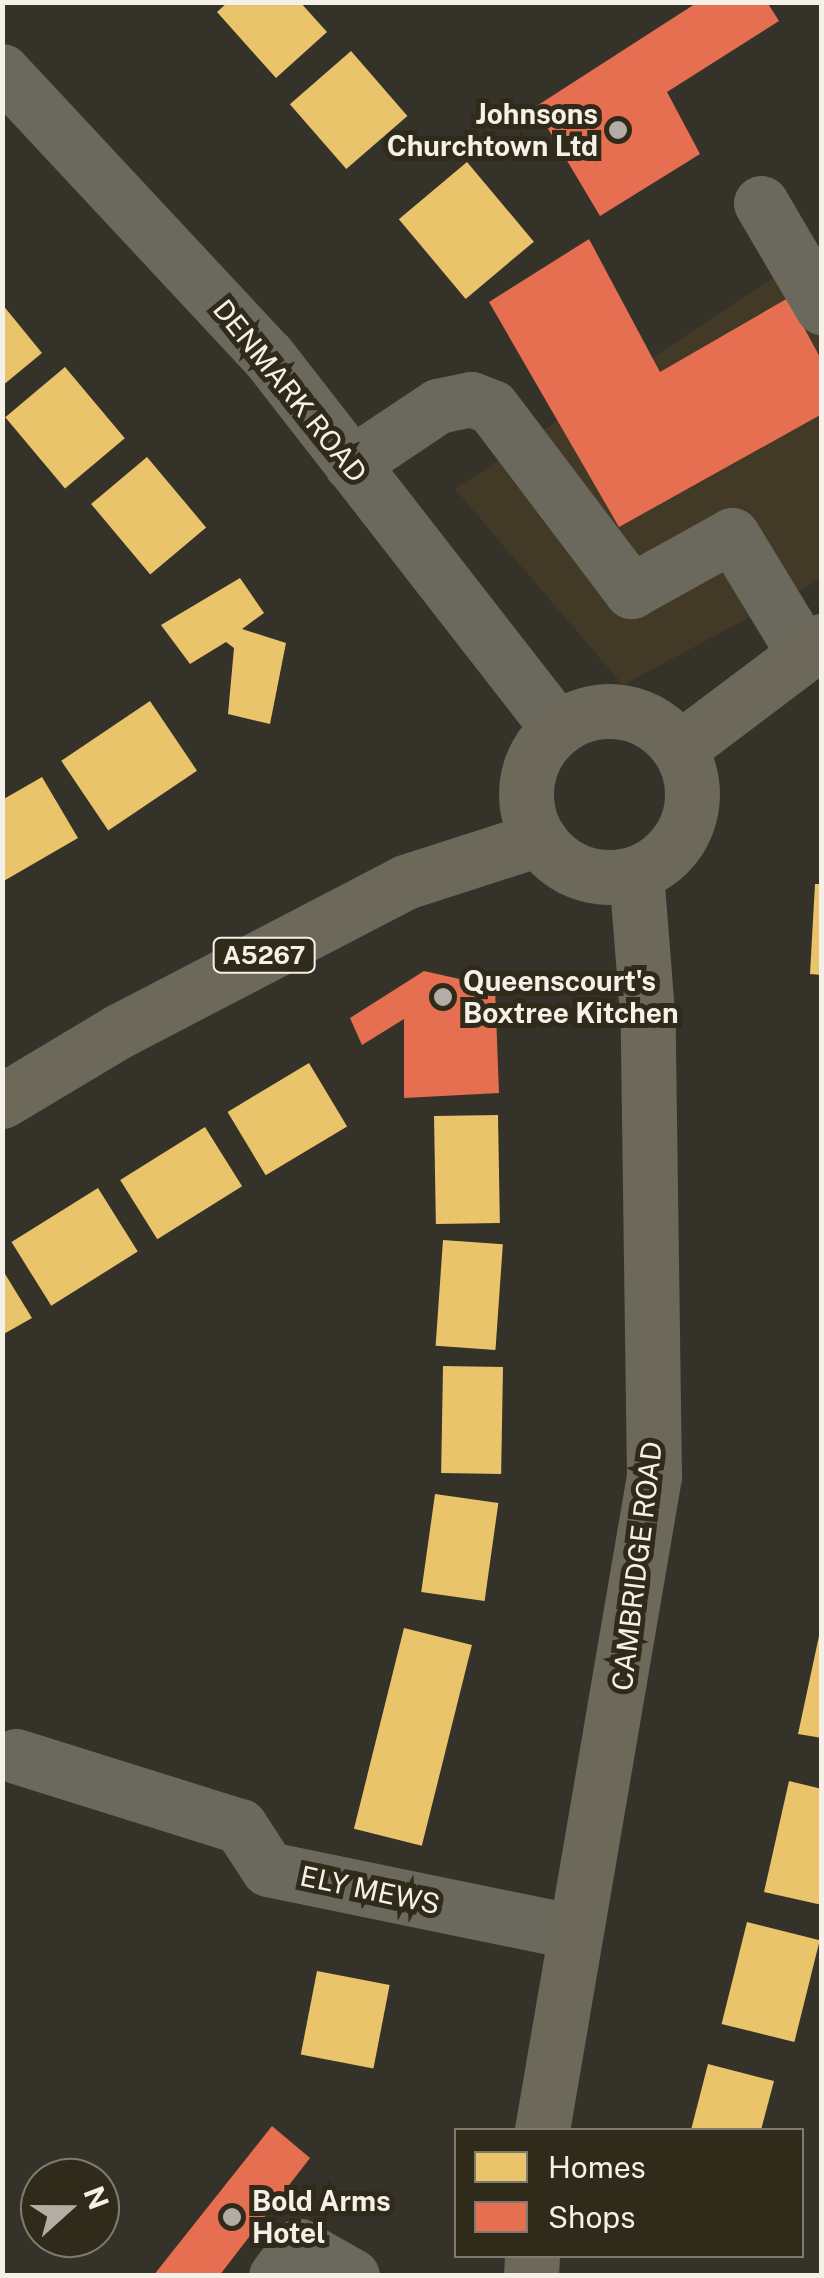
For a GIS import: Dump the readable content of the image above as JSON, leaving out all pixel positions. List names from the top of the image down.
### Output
{
  "streets": {
    "main road": ["A5267", "CAMBRIDGE ROAD"],
    "street": ["DENMARK ROAD", "ELY MEWS"]
  },
  "crossings": [
    ["DENMARK ROAD", "A5267"],
    ["DENMARK ROAD", "CAMBRIDGE ROAD"],
    ["A5267", "CAMBRIDGE ROAD"],
    ["CAMBRIDGE ROAD", "ELY MEWS"]
  ],
  "places": ["Johnsons Churchtown Ltd", "Queenscourt's Boxtree Kitchen", "Bold Arms Hotel"],
  "legend": ["Homes", "Shops"],
  "north": "right"
}
